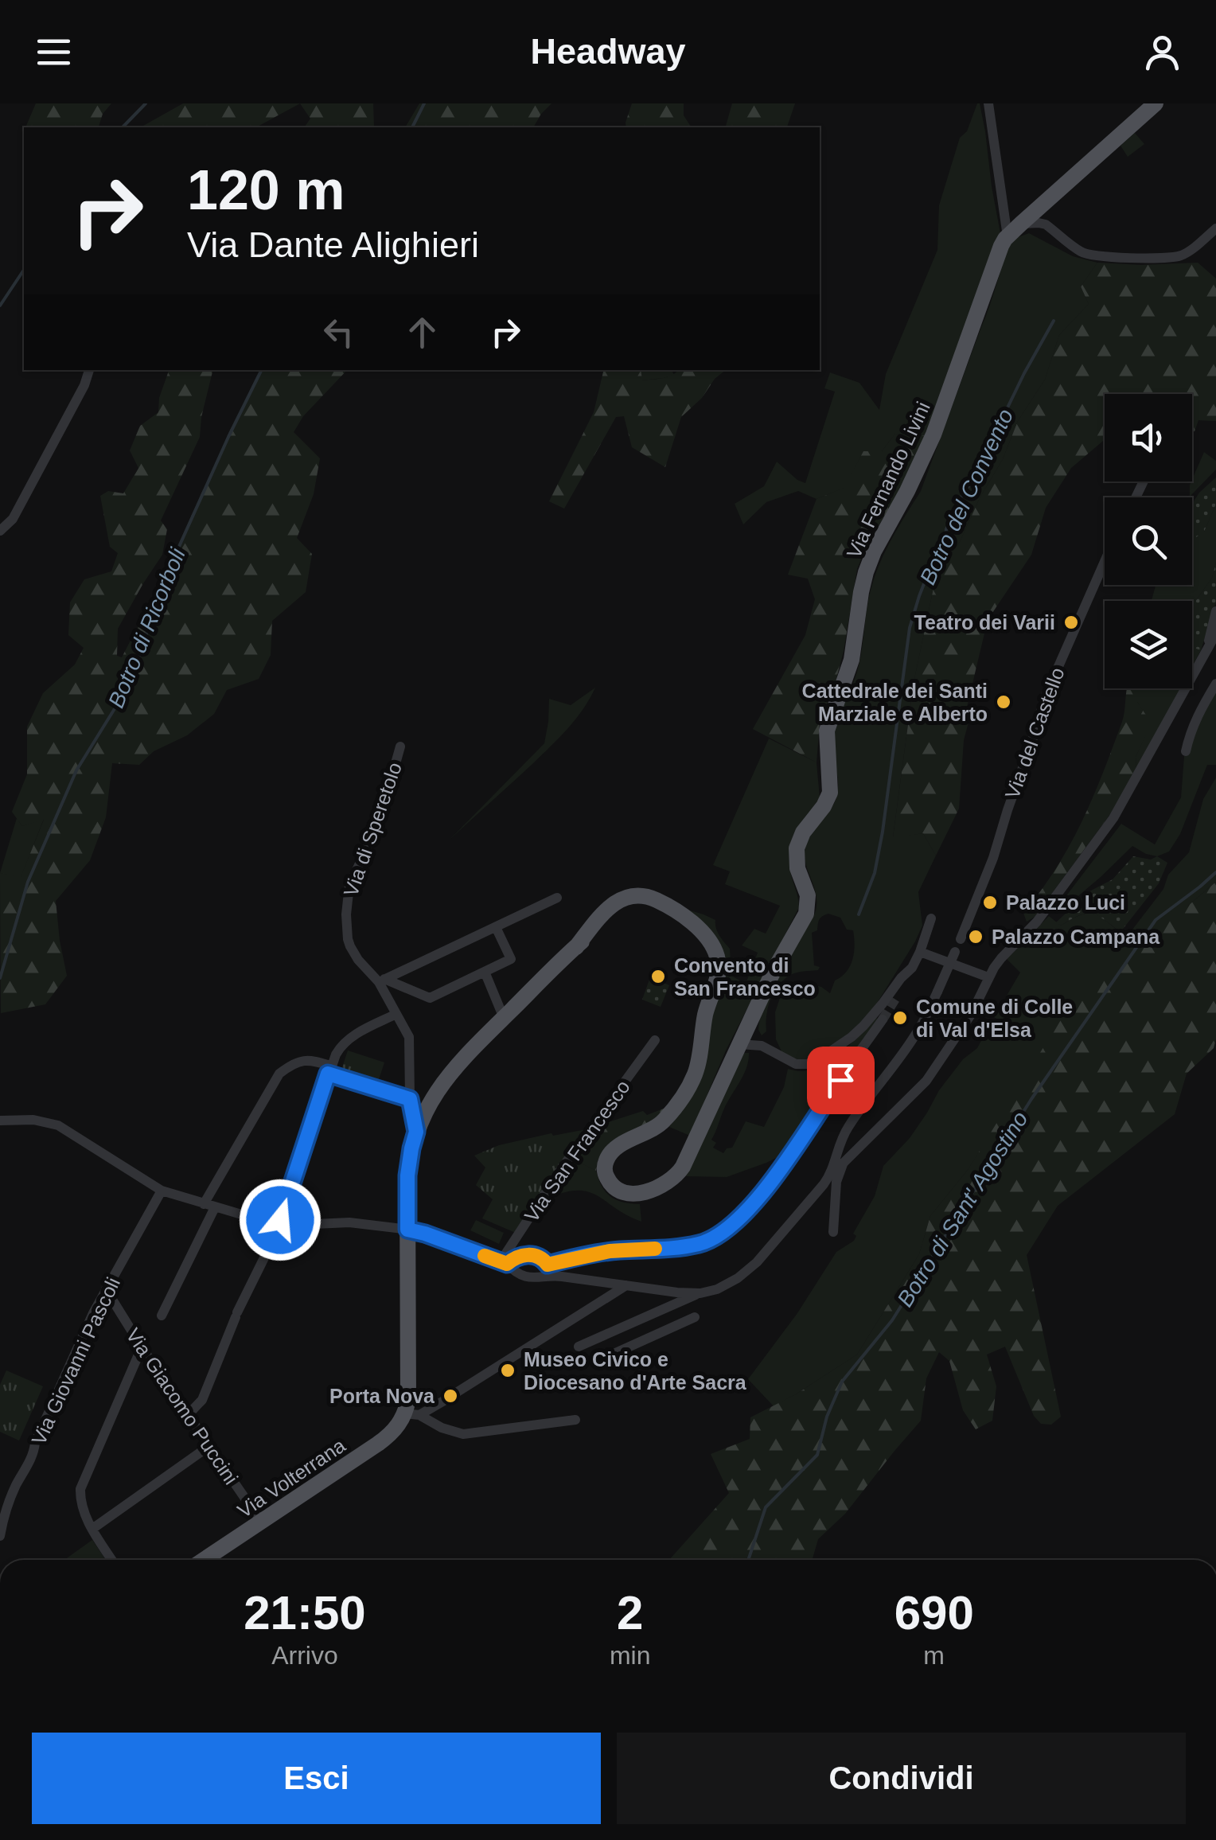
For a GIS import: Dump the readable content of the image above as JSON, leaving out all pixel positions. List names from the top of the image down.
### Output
{
  "streets": {
    "main road": ["Via Fernando Livini", "Via Volterrana"],
    "street": [
      "Via del Castello",
      "Via di Speretolo",
      "Via San Francesco",
      "Via Giovanni Pascoli",
      "Via Giacomo Puccini"
    ]
  },
  "crossings": [
    ["Via Giovanni Pascoli", "Via Giacomo Puccini"],
    ["Via Giacomo Puccini", "Via Volterrana"]
  ],
  "water": ["Botro del Convento", "Botro di Ricorboli", "Botro di Sant' Agostino"],
  "places": [
    "Teatro dei Varii",
    "Cattedrale dei Santi Marziale e Alberto",
    "Palazzo Luci",
    "Palazzo Campana",
    "Convento di San Francesco",
    "Comune di Colle di Val d'Elsa",
    "Museo Civico e Diocesano d'Arte Sacra",
    "Porta Nova"
  ],
  "page": {
    "header": "Headway",
    "turn": ["120 m", "Via Dante Alighieri"],
    "eta": [
      "21:50",
      "Arrivo",
      "2",
      "min",
      "690",
      "m"
    ],
    "buttons": ["Esci", "Condividi"]
  }
}
